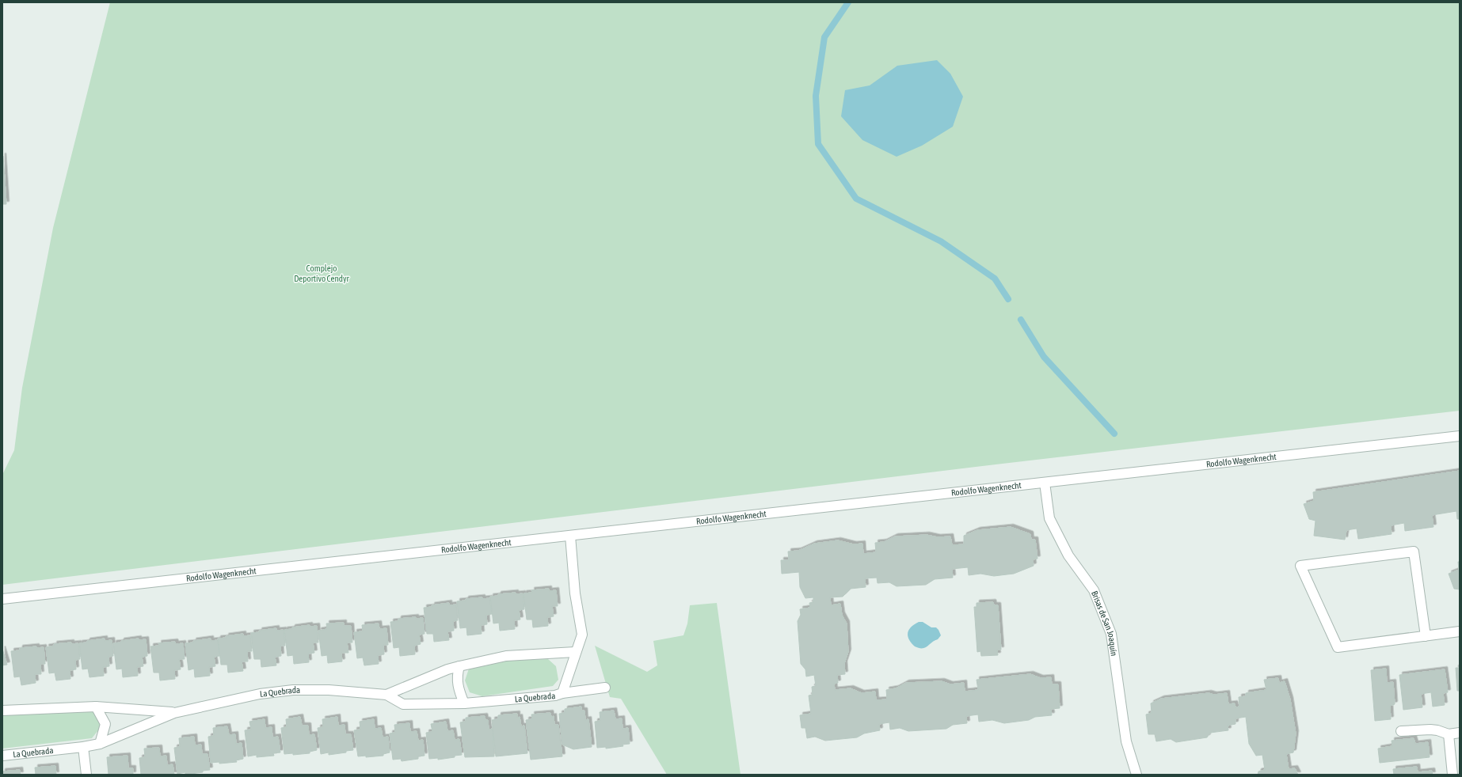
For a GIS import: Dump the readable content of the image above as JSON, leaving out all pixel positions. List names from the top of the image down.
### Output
{
  "streets": {
    "street": ["Rodolfo Wagenknecht", "Brisas de San Joaquín", "La Quebrada"]
  },
  "crossings": [
    ["Rodolfo Wagenknecht", "Brisas de San Joaquín"],
    ["Rodolfo Wagenknecht", "La Quebrada"]
  ],
  "parks": ["Complejo Deportivo Cendyr"]
}
